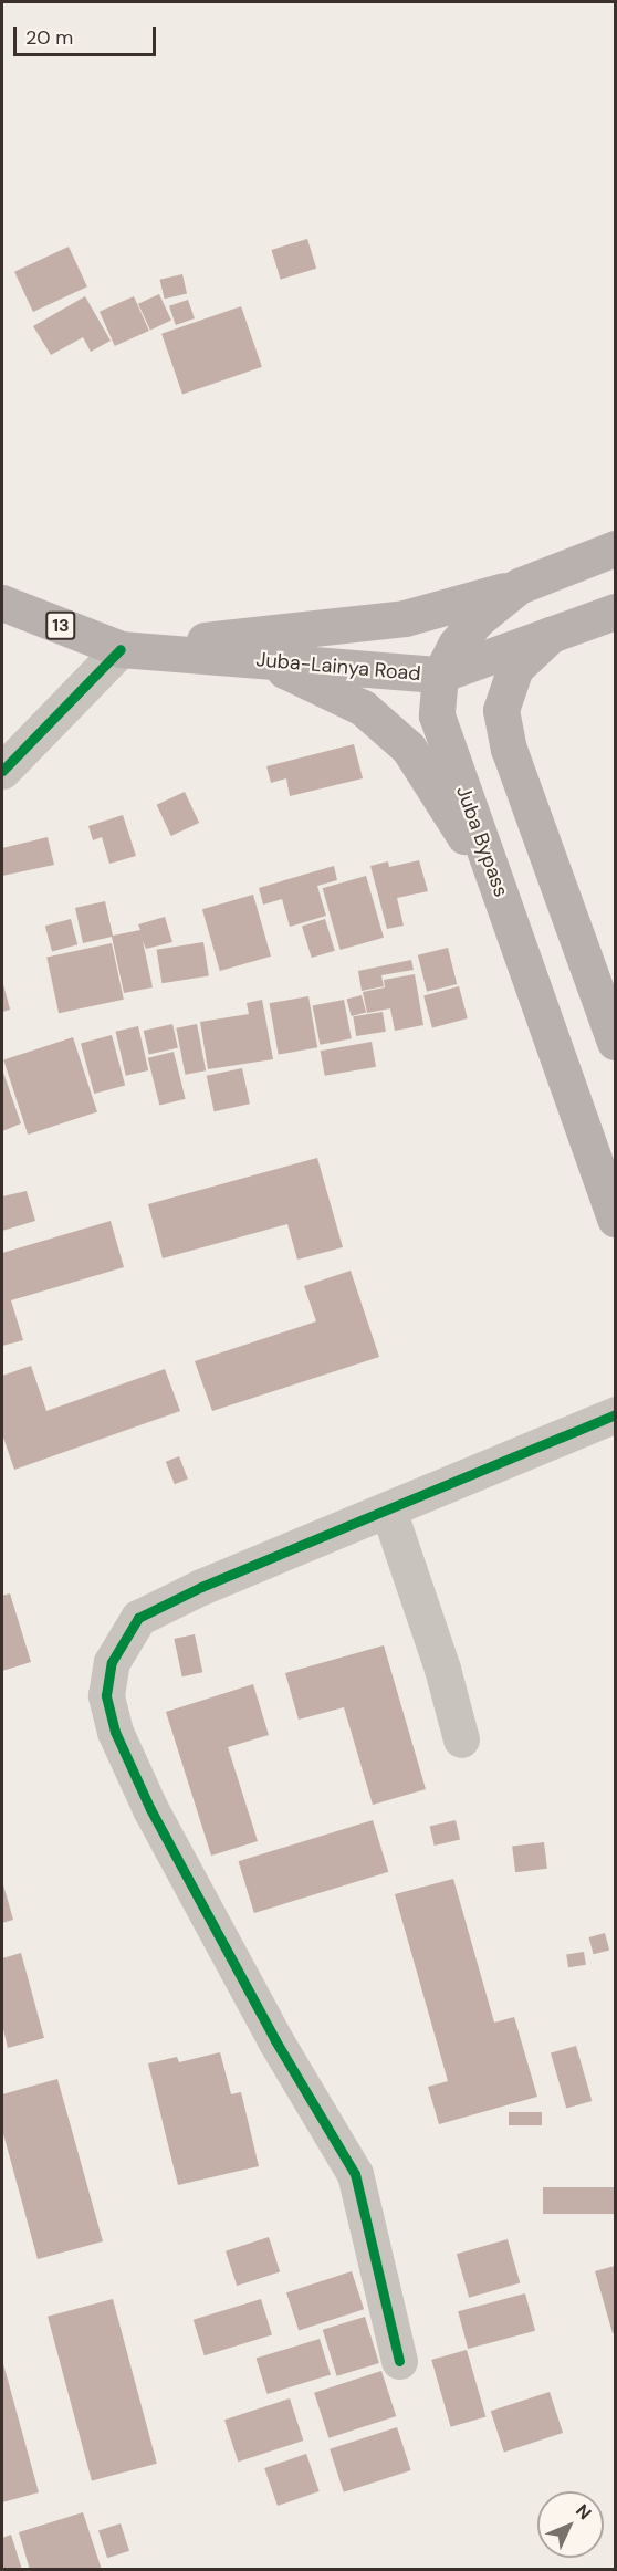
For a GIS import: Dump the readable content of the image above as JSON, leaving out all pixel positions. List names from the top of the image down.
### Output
{
  "streets": {
    "main road": ["13", "Juba-Lainya Road", "Juba Bypass"]
  },
  "crossings": [
    ["Juba-Lainya Road", "Juba Bypass"]
  ],
  "scale_bar": "20 m",
  "north": "top right"
}
